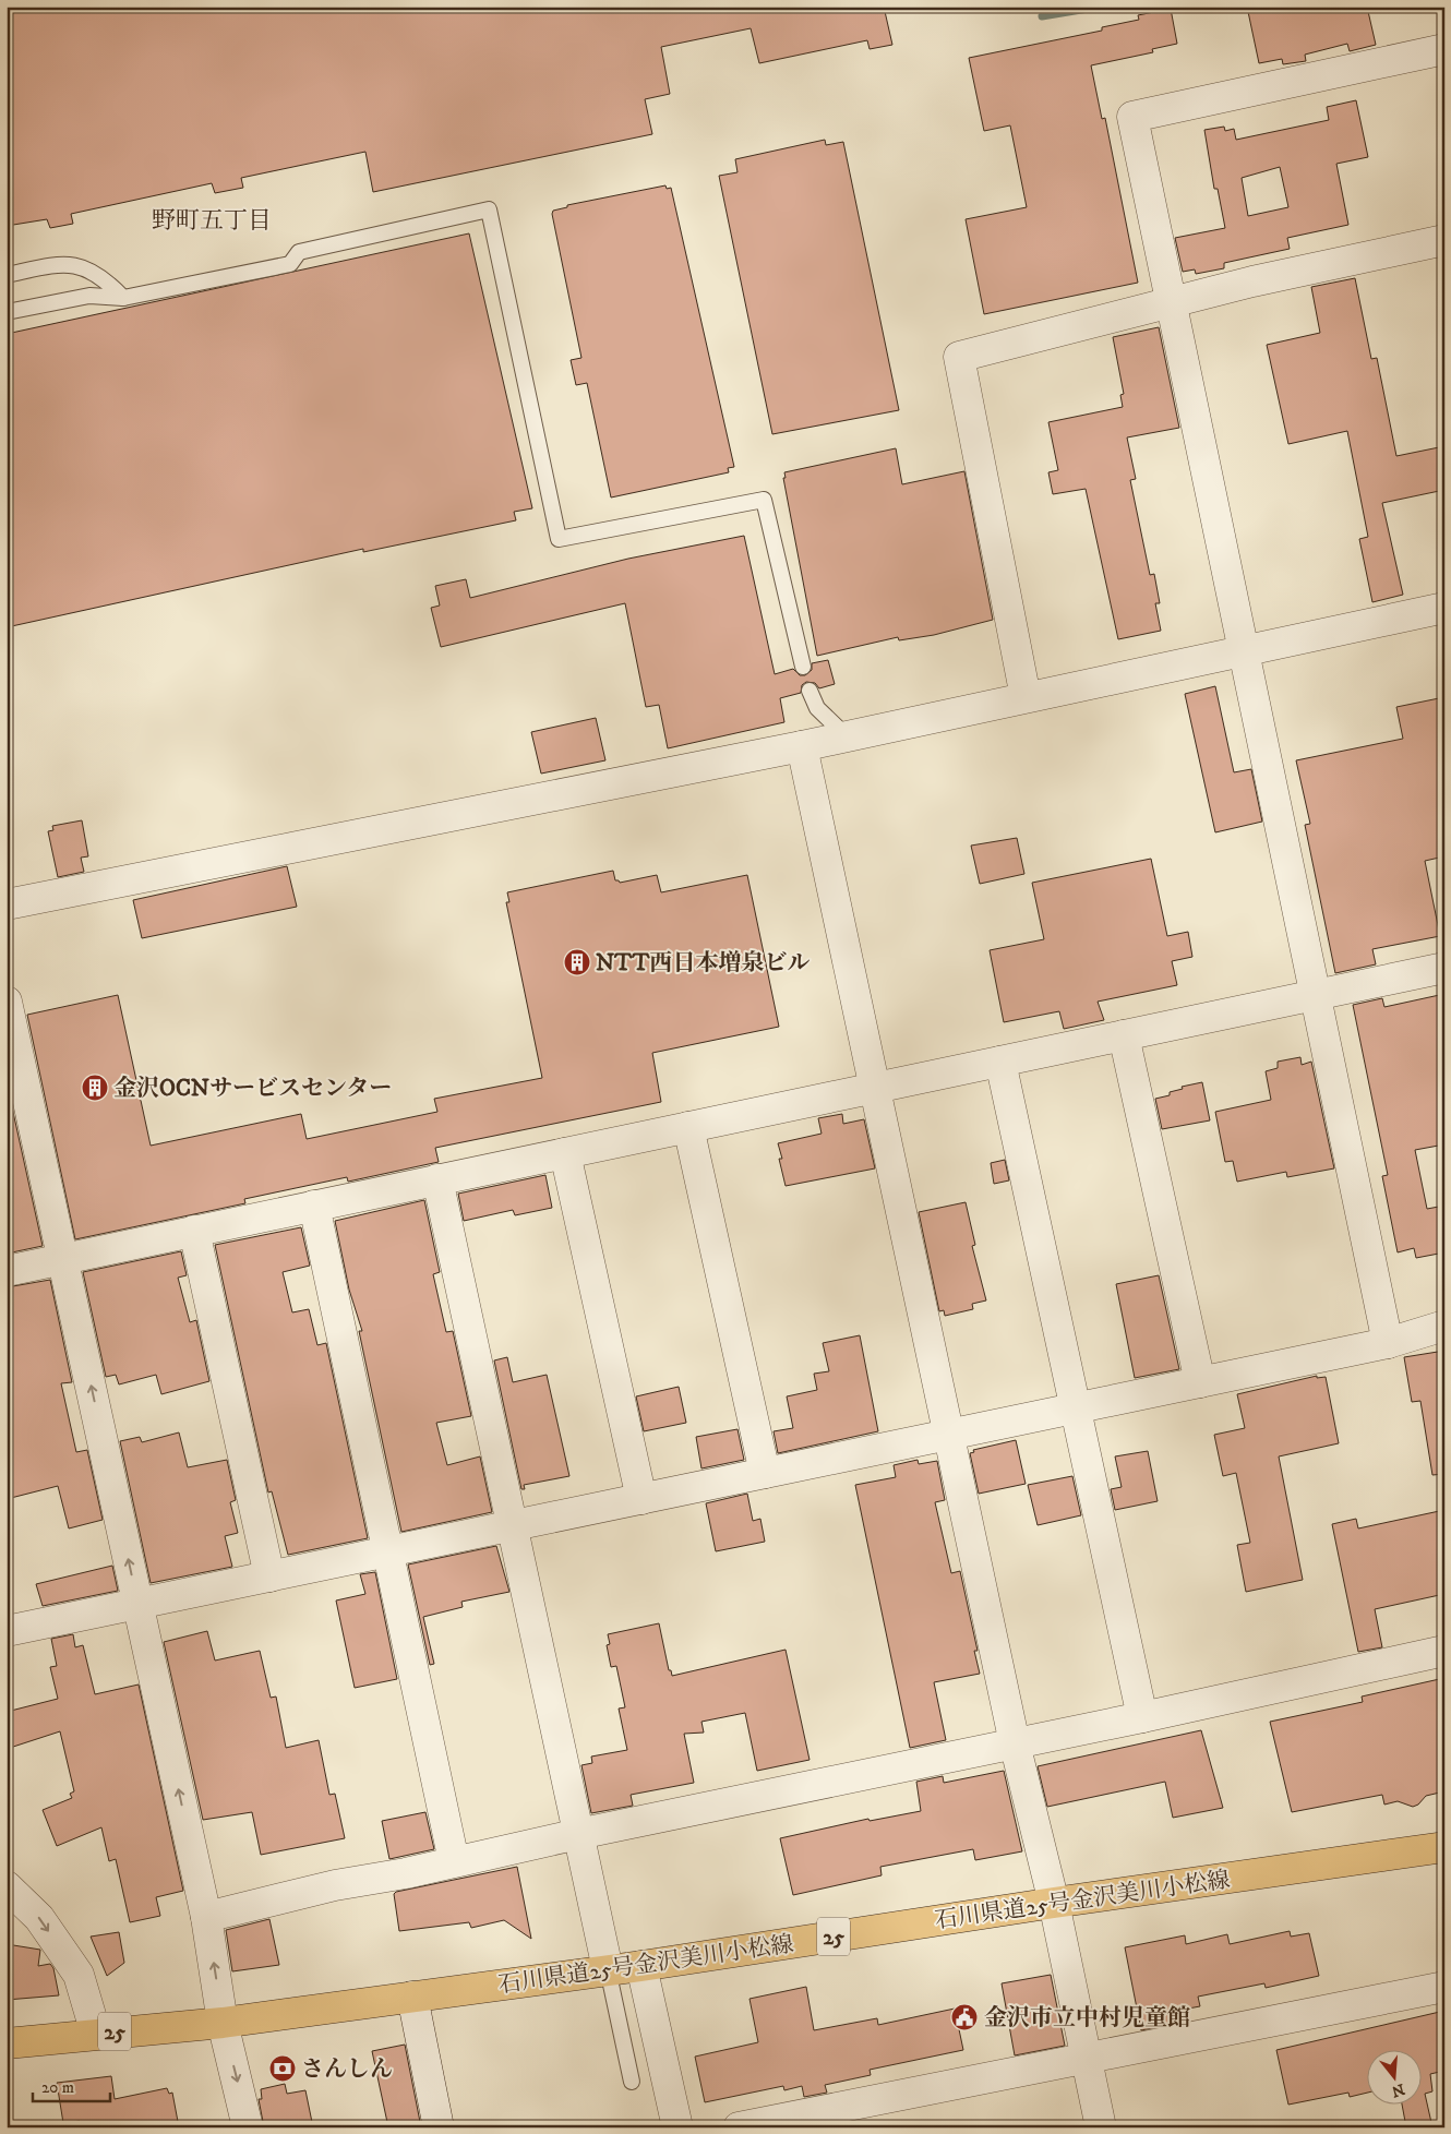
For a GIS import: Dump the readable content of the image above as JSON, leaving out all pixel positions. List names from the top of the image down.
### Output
{
  "streets": {
    "main road": ["石川県道25号金沢美川小松線", "25"]
  },
  "districts": ["野町五丁目"],
  "places": {
    "building": ["NTT西日本増泉ビル", "金沢OCNサービスセンター"],
    "public building": ["金沢市立中村児童館"],
    "bank": ["さんしん"]
  },
  "scale_bar": "20 m",
  "north": "bottom"
}
